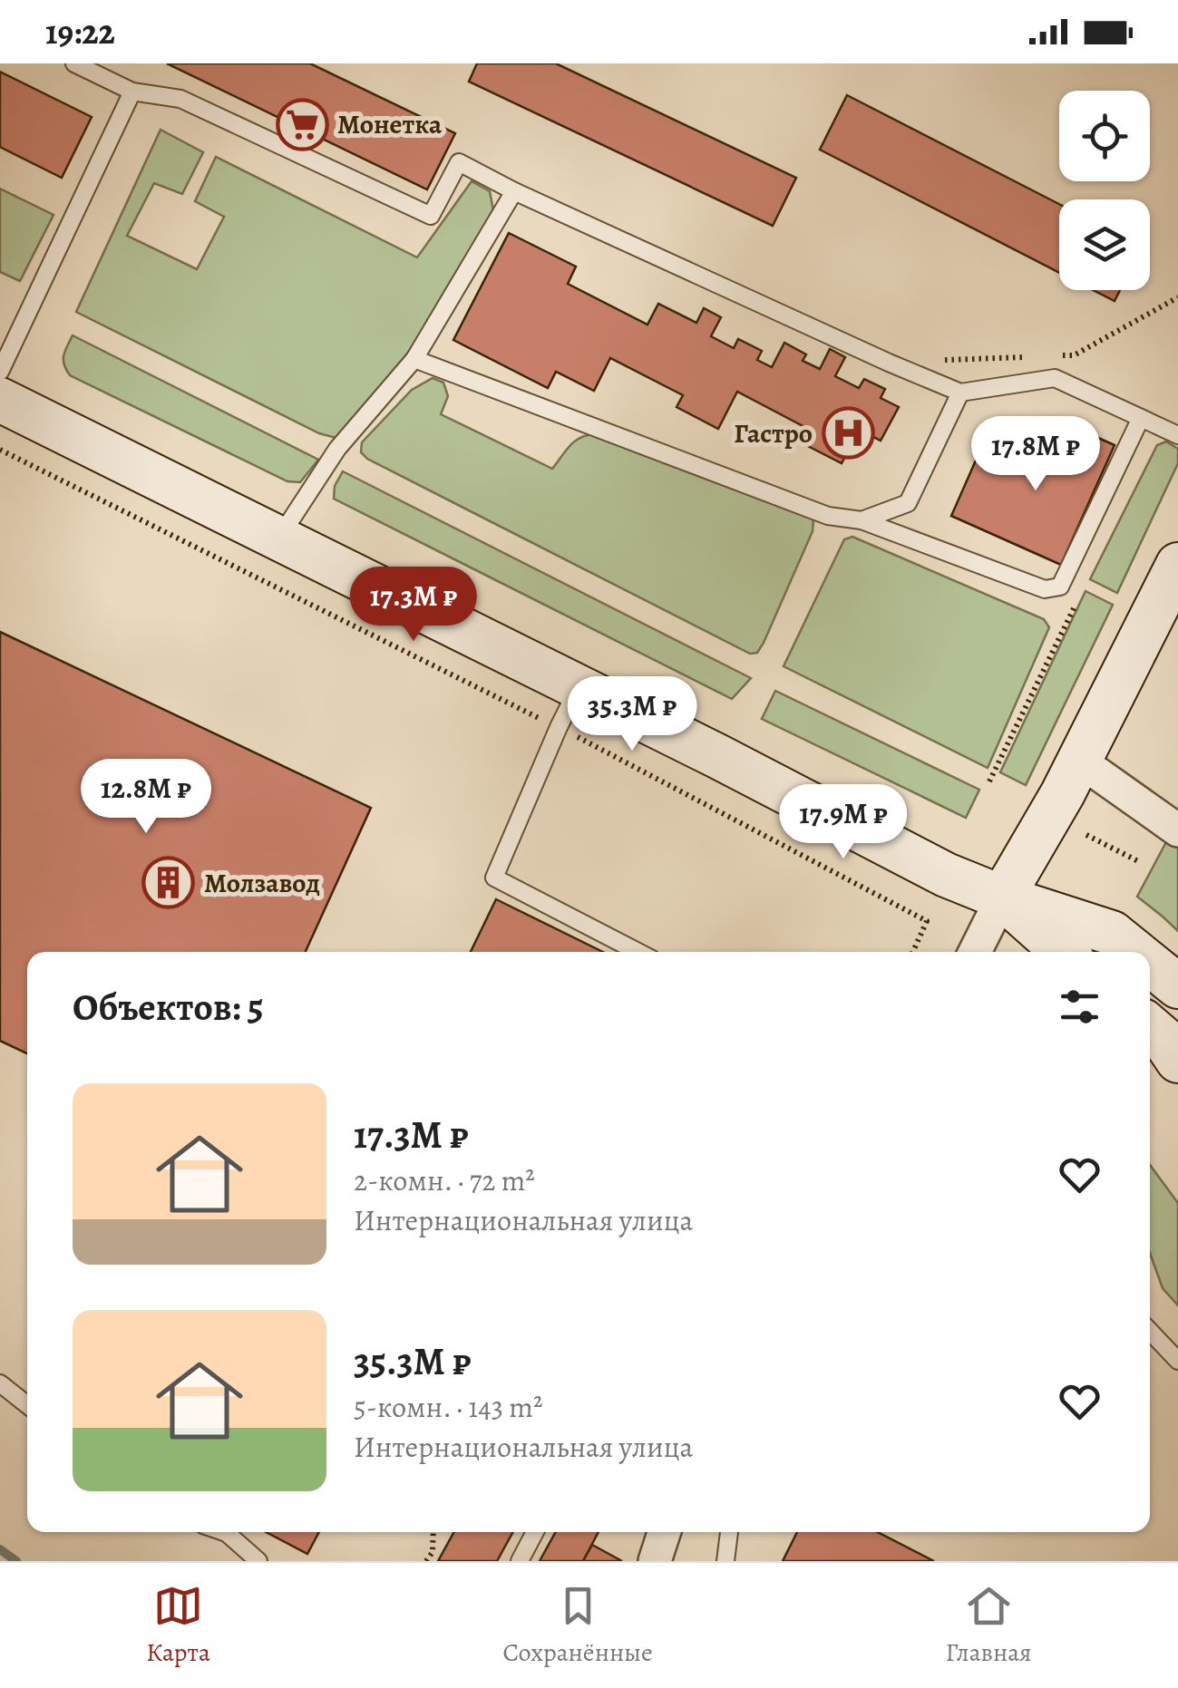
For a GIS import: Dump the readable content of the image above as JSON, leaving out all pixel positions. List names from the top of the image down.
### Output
{
  "places": {
    "supermarket": ["Монетка"],
    "hospital": ["Гастро"],
    "building": ["Молзавод"]
  },
  "page": {
    "status": "19:22",
    "price": [
      "17.8M ₽",
      "17.3M ₽",
      "35.3M ₽",
      "12.8M ₽",
      "17.9M ₽"
    ],
    "heading": "Объектов: 5",
    "list": [
      {
        "name": "17.3M ₽",
        "note": "2-комн. · 72 m² · Интернациональная улица"
      },
      {
        "name": "35.3M ₽",
        "note": "5-комн. · 143 m² · Интернациональная улица"
      }
    ],
    "tabs": ["Карта", "Сохранённые", "Главная"]
  }
}
